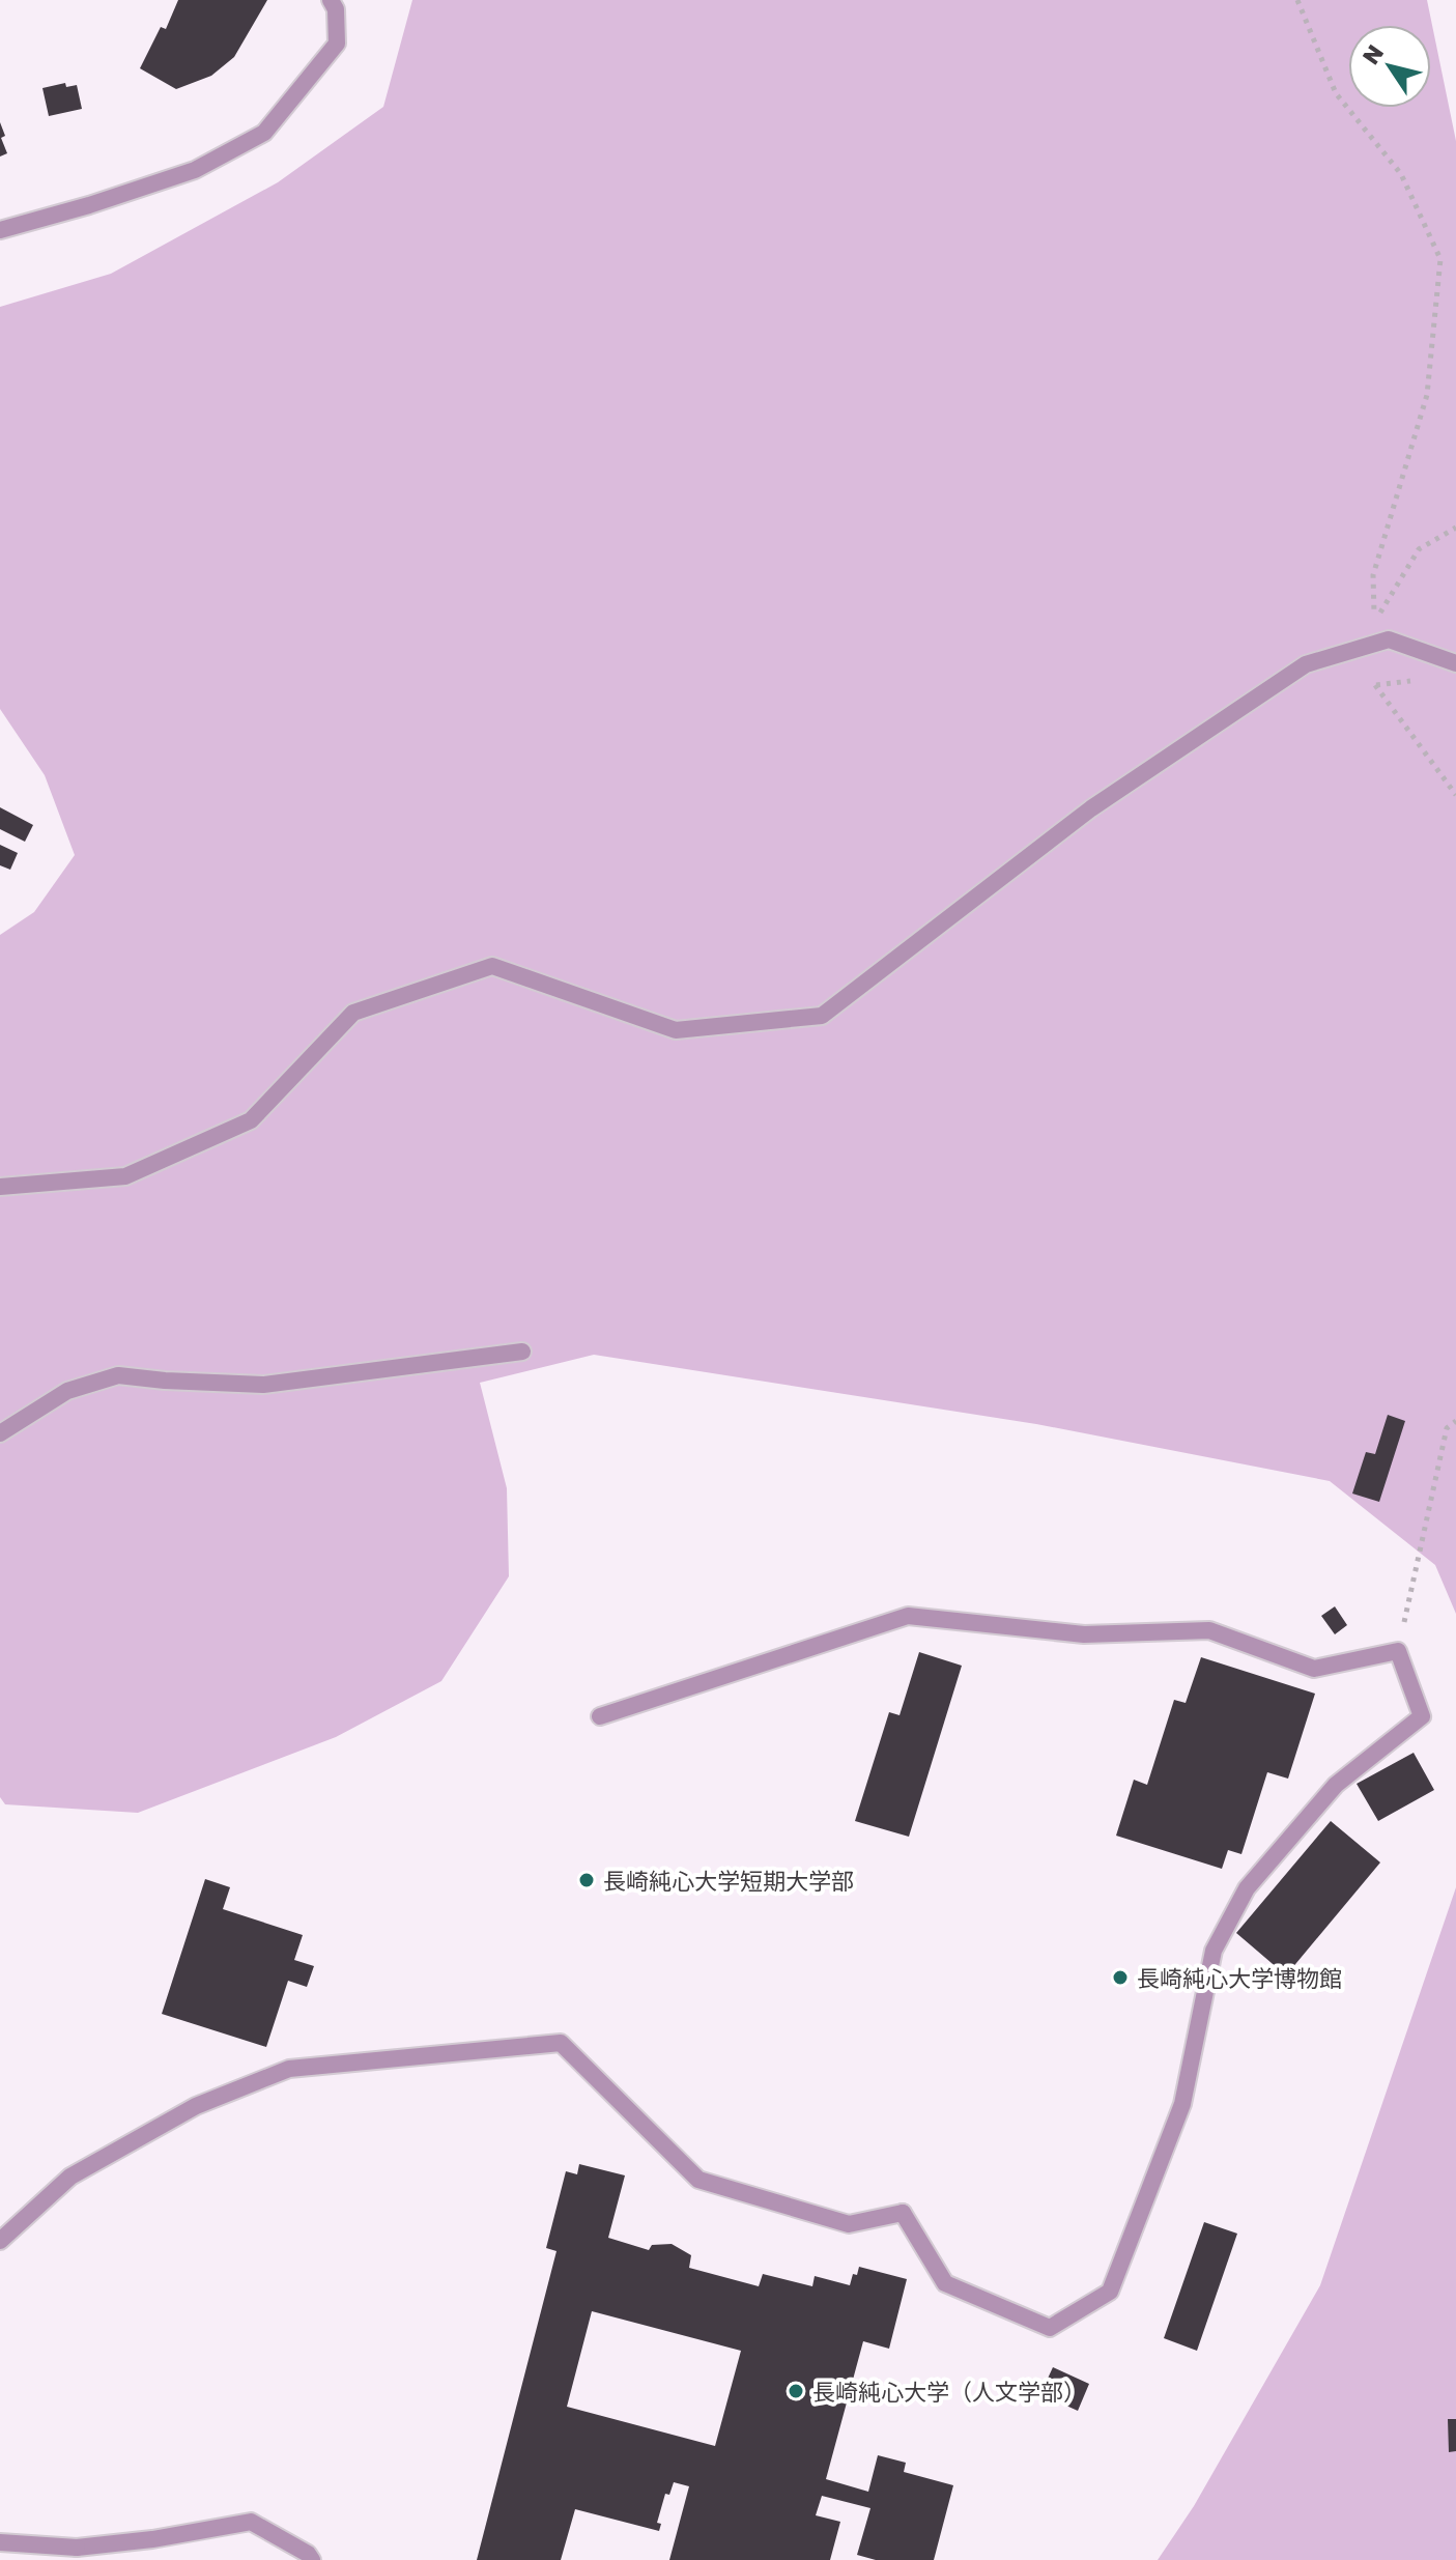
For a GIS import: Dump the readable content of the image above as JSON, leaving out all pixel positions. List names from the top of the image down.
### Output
{
  "places": ["長崎純心大学短期大学部", "長崎純心大学博物館", "長崎純心大学（人文学部）"],
  "north": "top left"
}
